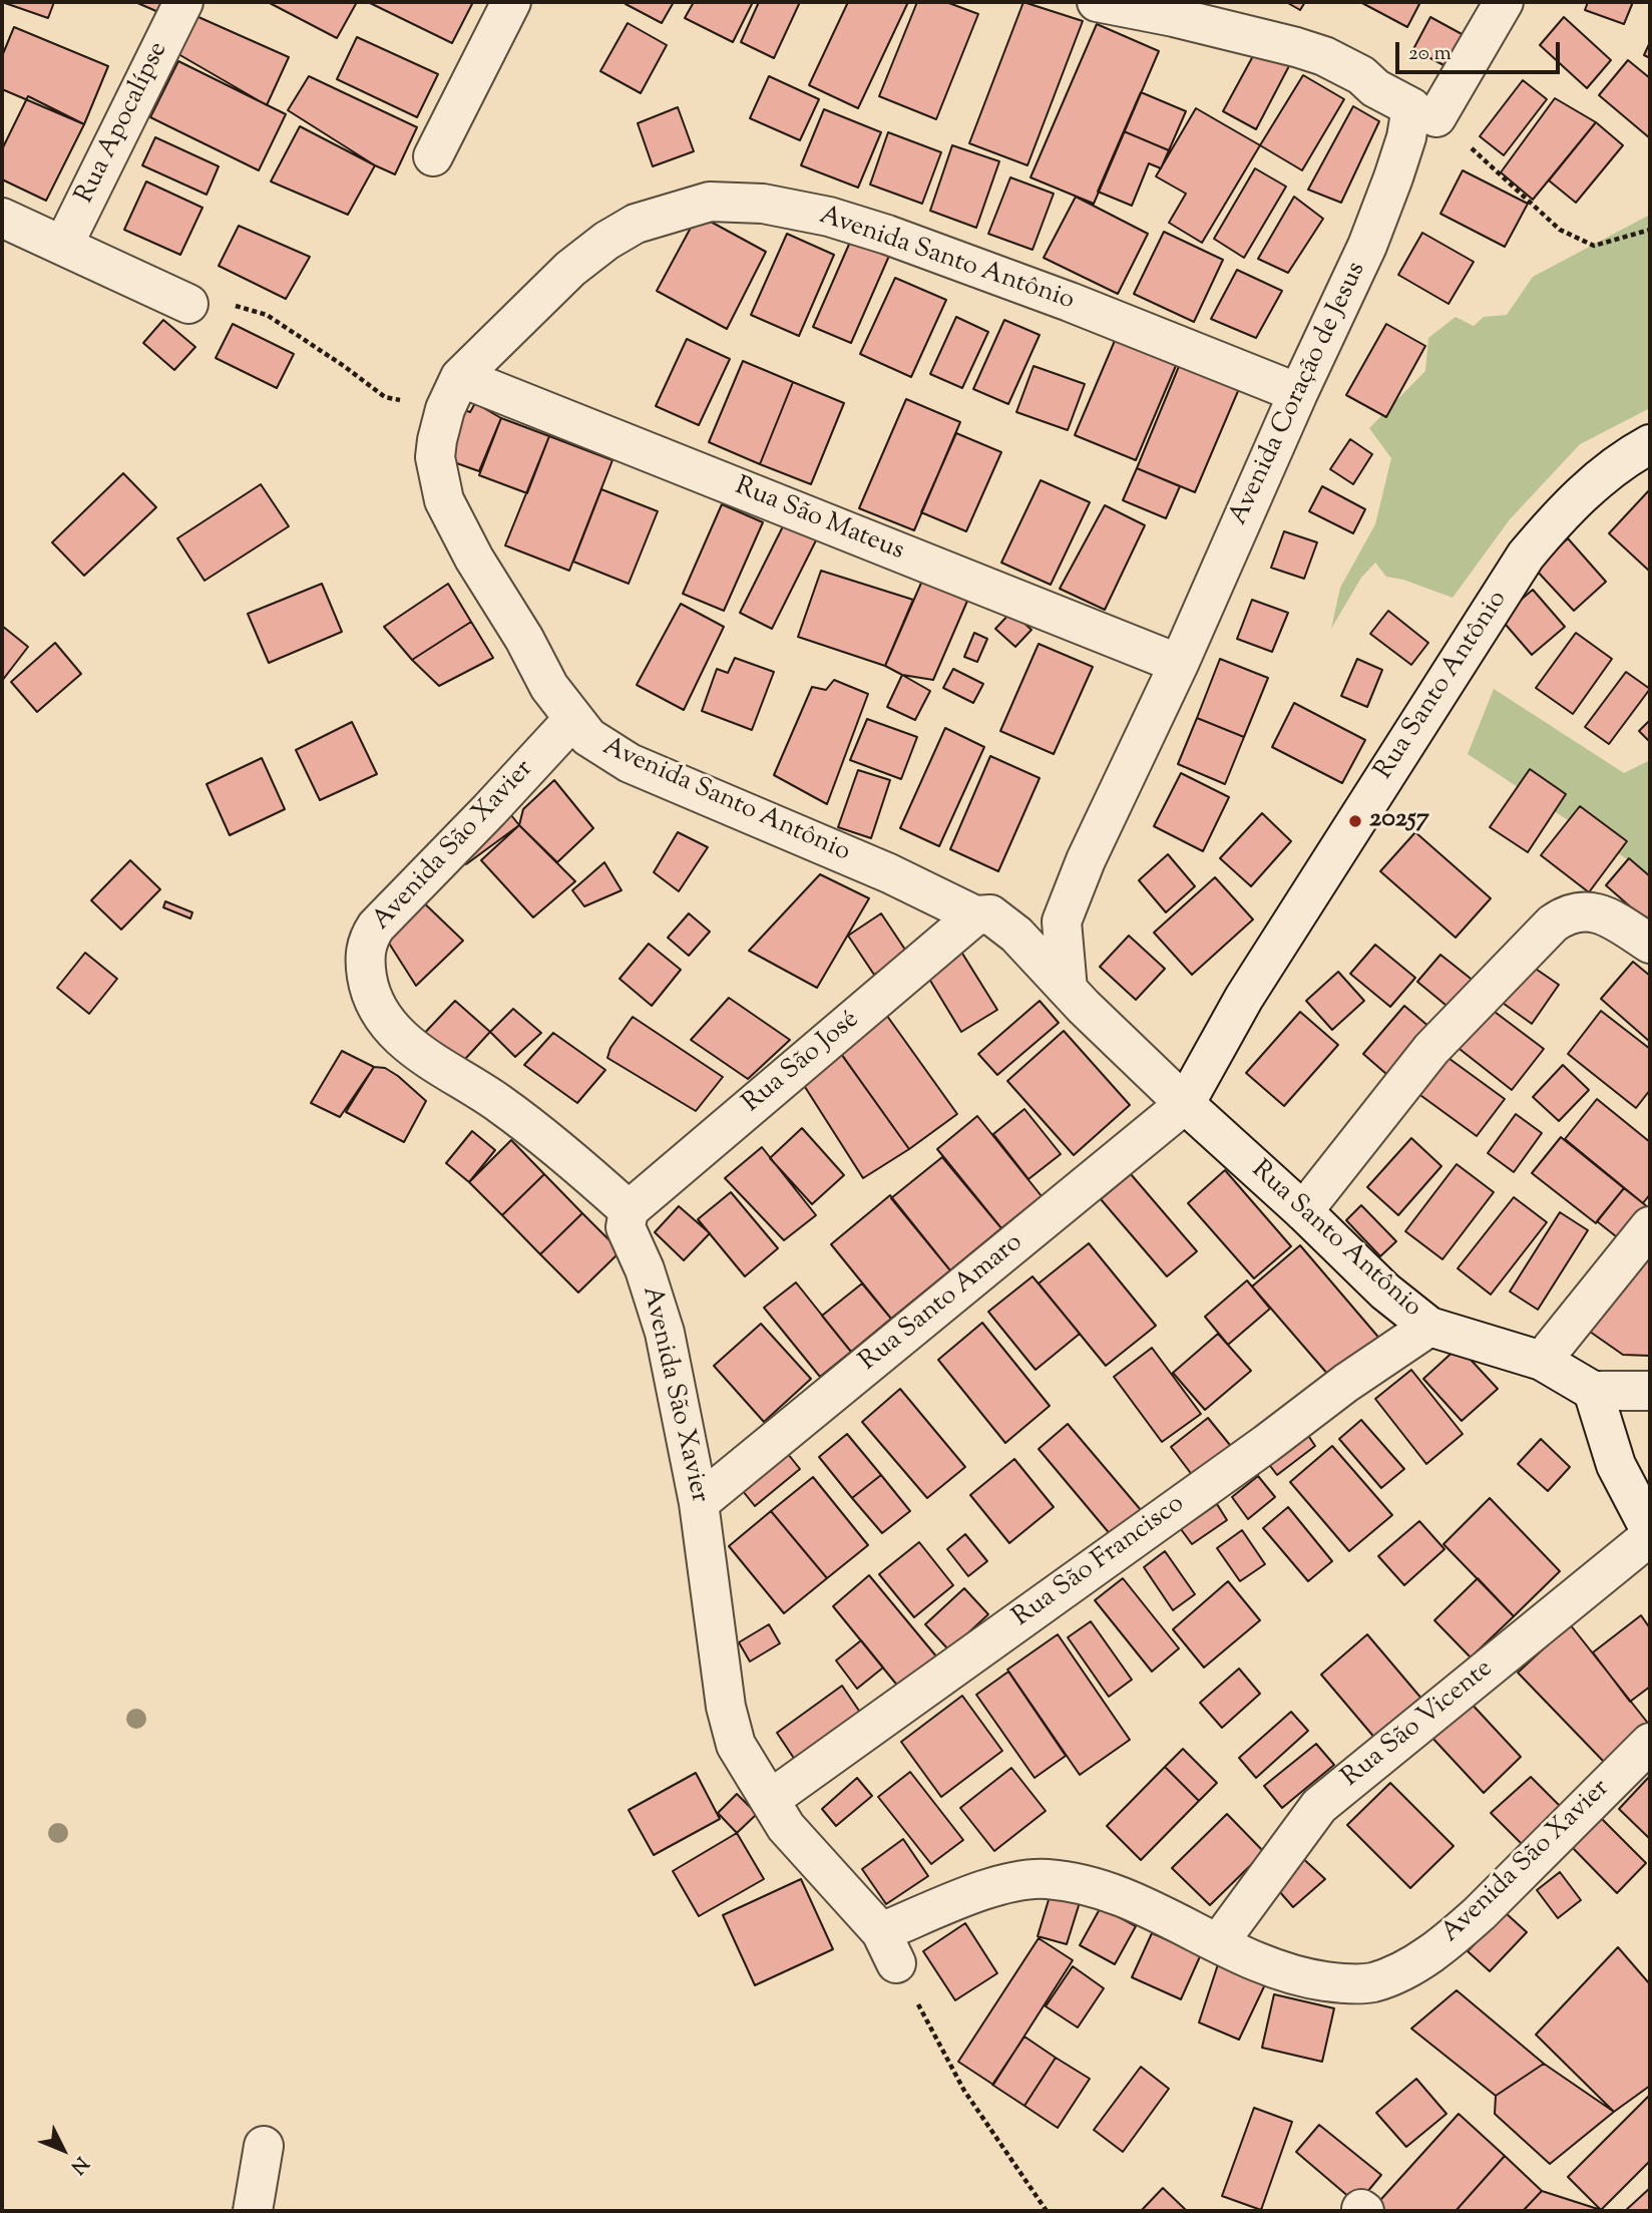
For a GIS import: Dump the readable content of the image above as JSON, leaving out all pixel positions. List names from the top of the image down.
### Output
{
  "streets": {
    "street": [
      "Rua Apocalípse",
      "Avenida Santo Antônio",
      "Avenida Coração de Jesus",
      "Rua São Mateus",
      "Rua Santo Antônio",
      "Avenida São Xavier",
      "Rua São José",
      "Rua Santo Amaro",
      "Rua São Francisco",
      "Rua São Vicente"
    ]
  },
  "crossings": [
    ["Avenida Santo Antônio", "Avenida Coração de Jesus"],
    ["Avenida Santo Antônio", "Rua São Mateus"],
    ["Avenida Santo Antônio", "Rua Santo Antônio"],
    ["Avenida Santo Antônio", "Avenida São Xavier"],
    ["Avenida Santo Antônio", "Rua São José"],
    ["Avenida Coração de Jesus", "Rua São Mateus"],
    ["Avenida Coração de Jesus", "Rua Santo Antônio"],
    ["Rua Santo Antônio", "Rua Santo Amaro"],
    ["Rua Santo Antônio", "Rua São Francisco"],
    ["Avenida São Xavier", "Rua São José"],
    ["Avenida São Xavier", "Rua Santo Amaro"],
    ["Avenida São Xavier", "Rua São Francisco"],
    ["Avenida São Xavier", "Rua São Vicente"]
  ],
  "places": ["20257"],
  "scale_bar": "20 m",
  "north": "bottom right"
}
